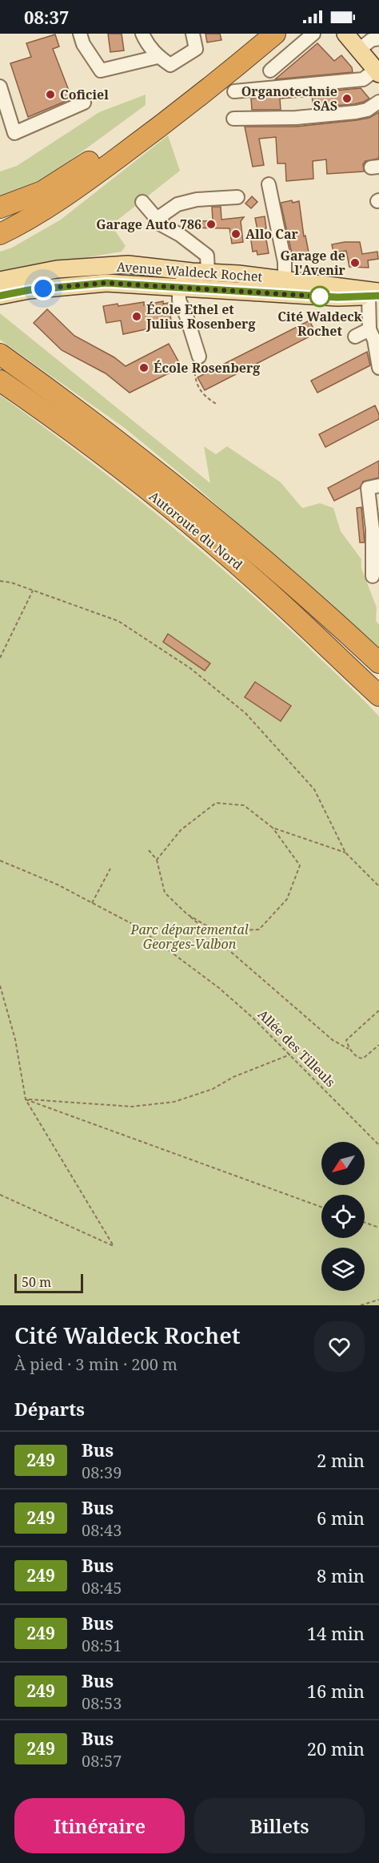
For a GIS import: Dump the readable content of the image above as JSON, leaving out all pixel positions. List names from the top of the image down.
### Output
{
  "streets": {
    "highway": ["Autoroute du Nord"],
    "main road": ["Avenue Waldeck Rochet"],
    "path": ["Allée des Tilleuls"]
  },
  "parks": ["Parc départemental Georges-Valbon"],
  "places": [
    "Coficiel",
    "Organotechnie SAS",
    "Garage Auto 786",
    "Allo Car",
    "Garage de l'Avenir",
    "Cité Waldeck Rochet",
    "École Ethel et Julius Rosenberg",
    "École Rosenberg"
  ],
  "lines": ["bus line 249"],
  "scale_bar": "50 m",
  "north": "bottom left",
  "page": {
    "status": "08:37",
    "scale": "50 m",
    "heading": [
      ["Cité Waldeck Rochet", "À pied · 3 min · 200 m"],
      "Départs"
    ],
    "list": [
      {
        "mark": "249",
        "name": "Bus",
        "note": "08:39",
        "value": "2 min"
      },
      {
        "mark": "249",
        "name": "Bus",
        "note": "08:43",
        "value": "6 min"
      },
      {
        "mark": "249",
        "name": "Bus",
        "note": "08:45",
        "value": "8 min"
      },
      {
        "mark": "249",
        "name": "Bus",
        "note": "08:51",
        "value": "14 min"
      },
      {
        "mark": "249",
        "name": "Bus",
        "note": "08:53",
        "value": "16 min"
      },
      {
        "mark": "249",
        "name": "Bus",
        "note": "08:57",
        "value": "20 min"
      }
    ],
    "buttons": ["Itinéraire", "Billets"]
  }
}
